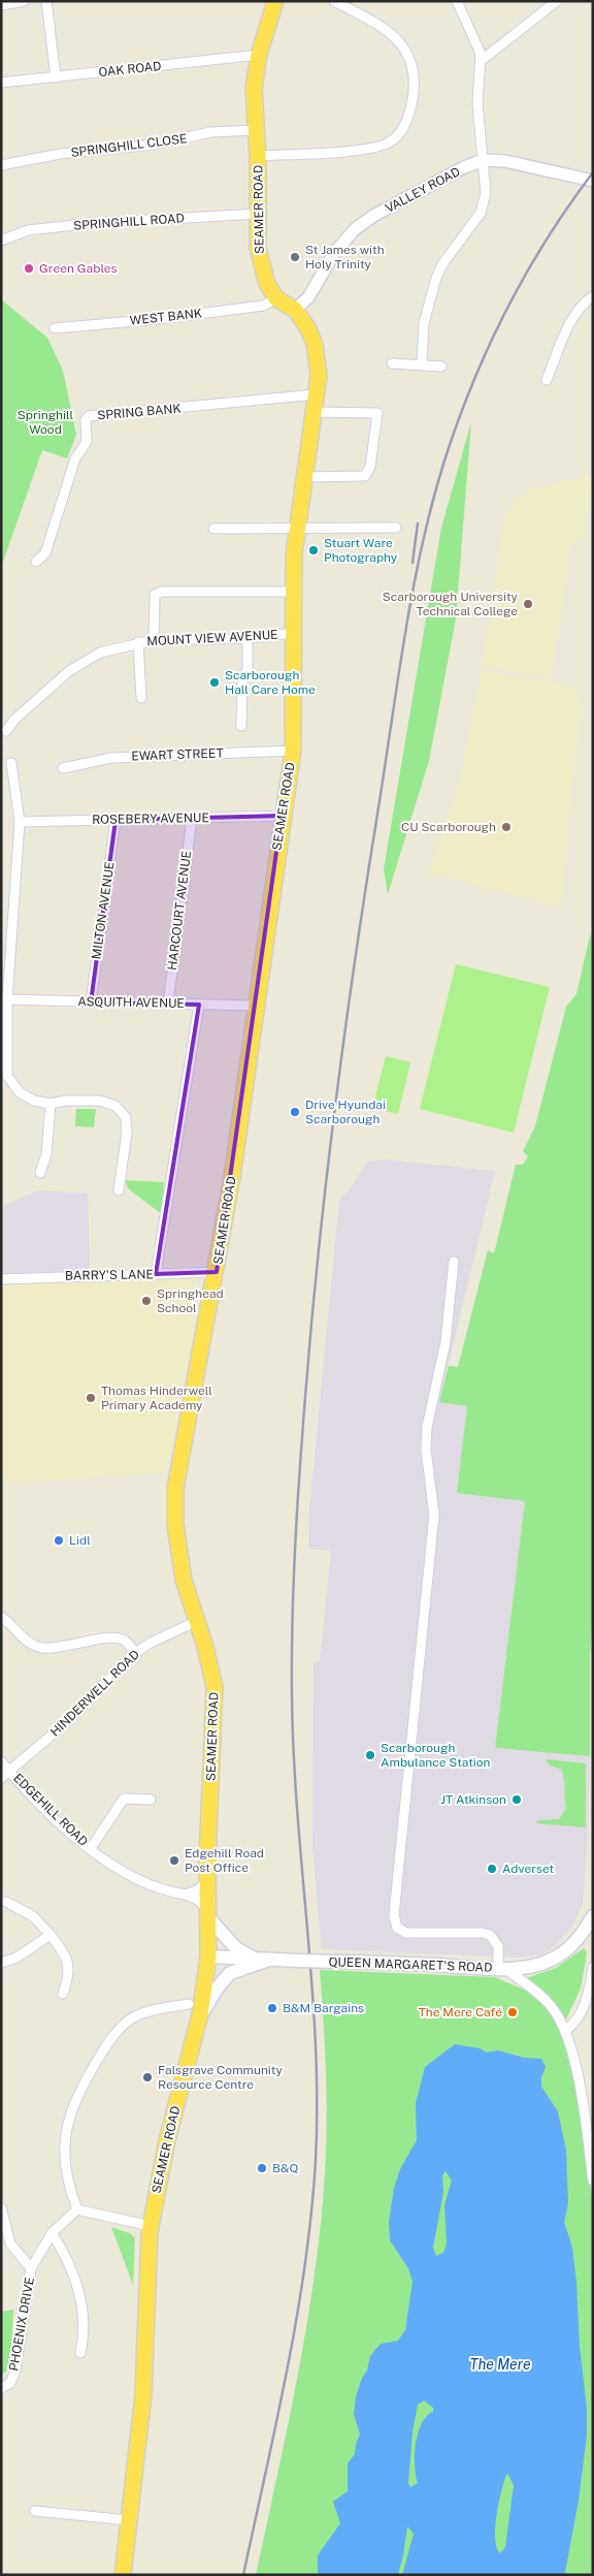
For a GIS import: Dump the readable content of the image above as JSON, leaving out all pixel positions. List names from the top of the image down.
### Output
{
  "streets": {
    "highway": ["SEAMER ROAD"],
    "main road": ["QUEEN MARGARET'S ROAD"],
    "street": [
      "OAK ROAD",
      "SPRINGHILL CLOSE",
      "VALLEY ROAD",
      "SPRINGHILL ROAD",
      "WEST BANK",
      "SPRING BANK",
      "MOUNT VIEW AVENUE",
      "EWART STREET",
      "ROSEBERY AVENUE",
      "MILTON AVENUE",
      "HARCOURT AVENUE",
      "ASQUITH AVENUE",
      "BARRY'S LANE",
      "HINDERWELL ROAD",
      "EDGEHILL ROAD",
      "PHOENIX DRIVE"
    ]
  },
  "crossings": [
    ["OAK ROAD", "SEAMER ROAD"],
    ["SPRINGHILL CLOSE", "SEAMER ROAD"],
    ["VALLEY ROAD", "SEAMER ROAD"],
    ["SEAMER ROAD", "SPRINGHILL ROAD"],
    ["SEAMER ROAD", "WEST BANK"],
    ["SEAMER ROAD", "SPRING BANK"],
    ["SEAMER ROAD", "MOUNT VIEW AVENUE"],
    ["SEAMER ROAD", "EWART STREET"],
    ["SEAMER ROAD", "ROSEBERY AVENUE"],
    ["SEAMER ROAD", "ASQUITH AVENUE"],
    ["SEAMER ROAD", "BARRY'S LANE"],
    ["SEAMER ROAD", "HINDERWELL ROAD"],
    ["SEAMER ROAD", "EDGEHILL ROAD"],
    ["SEAMER ROAD", "QUEEN MARGARET'S ROAD"],
    ["ROSEBERY AVENUE", "MILTON AVENUE"],
    ["ROSEBERY AVENUE", "HARCOURT AVENUE"],
    ["MILTON AVENUE", "ASQUITH AVENUE"],
    ["HARCOURT AVENUE", "ASQUITH AVENUE"],
    ["HINDERWELL ROAD", "EDGEHILL ROAD"]
  ],
  "water": ["The Mere"],
  "parks": ["Springhill Wood"],
  "places": [
    "St James with Holy Trinity",
    "Green Gables",
    "Stuart Ware Photography",
    "Scarborough University Technical College",
    "Scarborough Hall Care Home",
    "CU Scarborough",
    "Drive Hyundai Scarborough",
    "Springhead School",
    "Thomas Hinderwell Primary Academy",
    "Lidl",
    "Scarborough Ambulance Station",
    "JT Atkinson",
    "Edgehill Road Post Office",
    "Adverset",
    "B&M Bargains",
    "The Mere Café",
    "Falsgrave Community Resource Centre",
    "B&Q"
  ]
}
